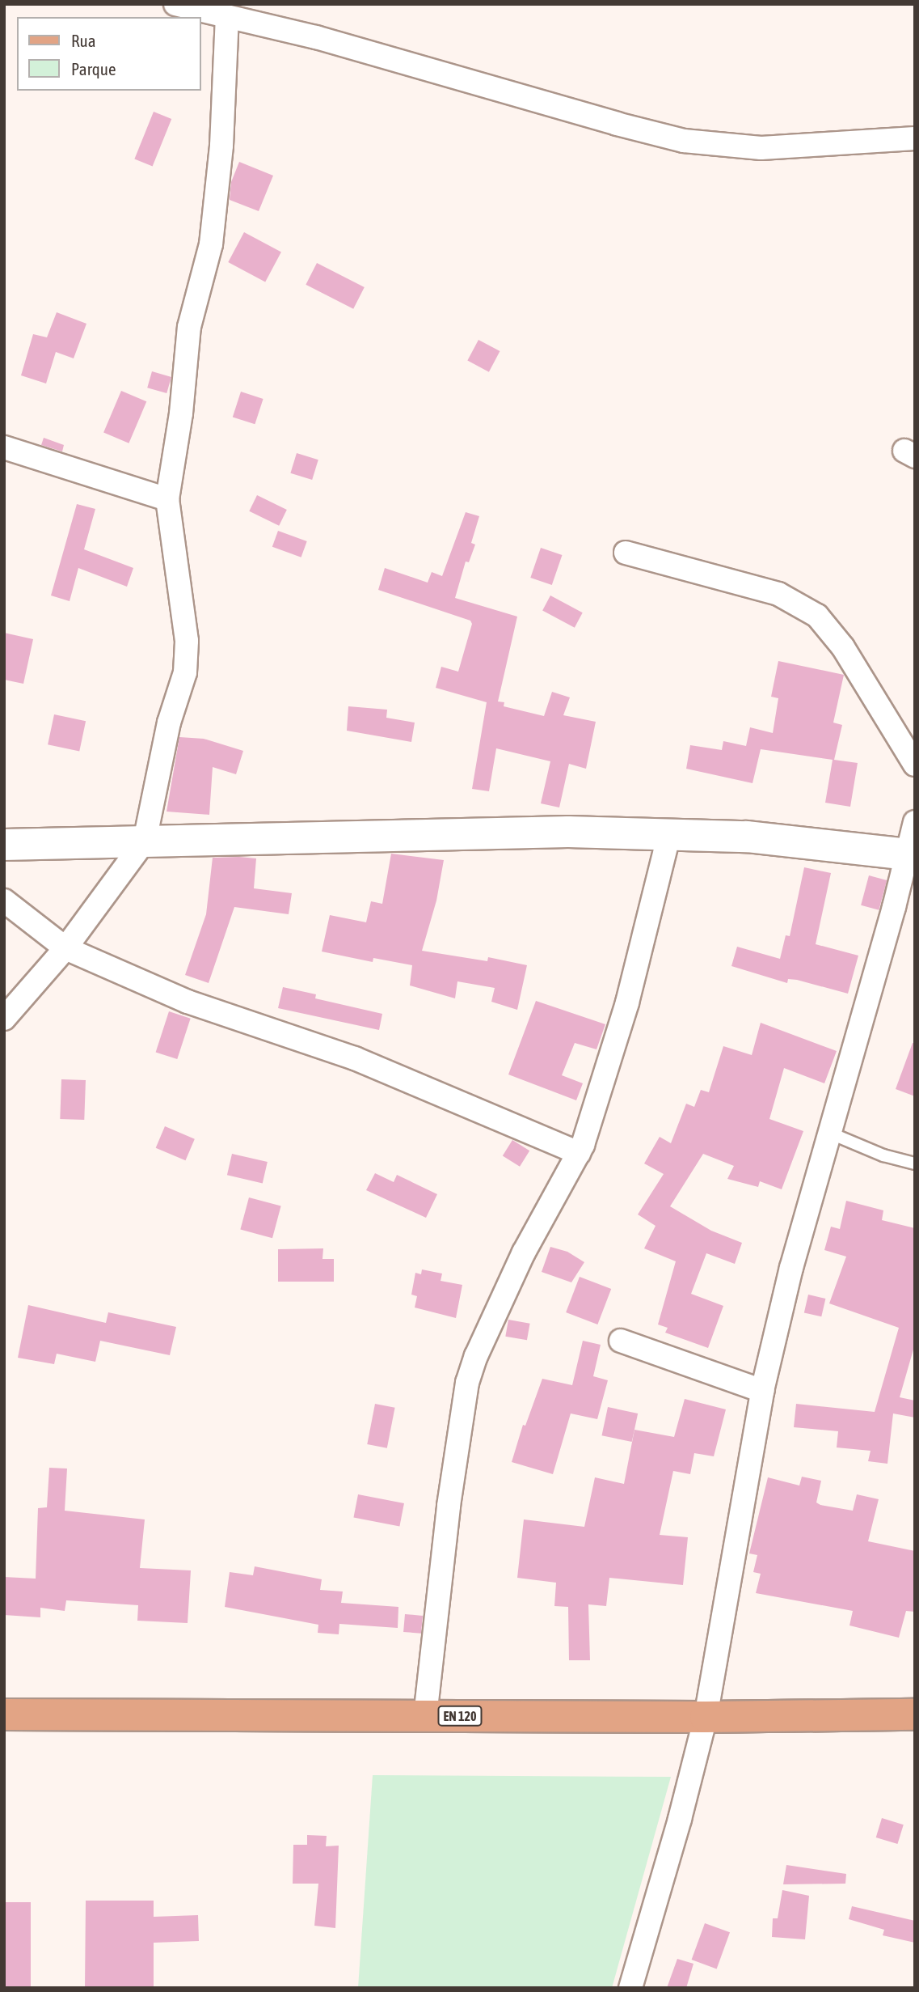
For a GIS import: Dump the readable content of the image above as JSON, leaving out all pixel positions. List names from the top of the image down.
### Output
{
  "streets": {
    "main road": ["EN 120"]
  },
  "legend": ["Rua", "Parque"]
}
